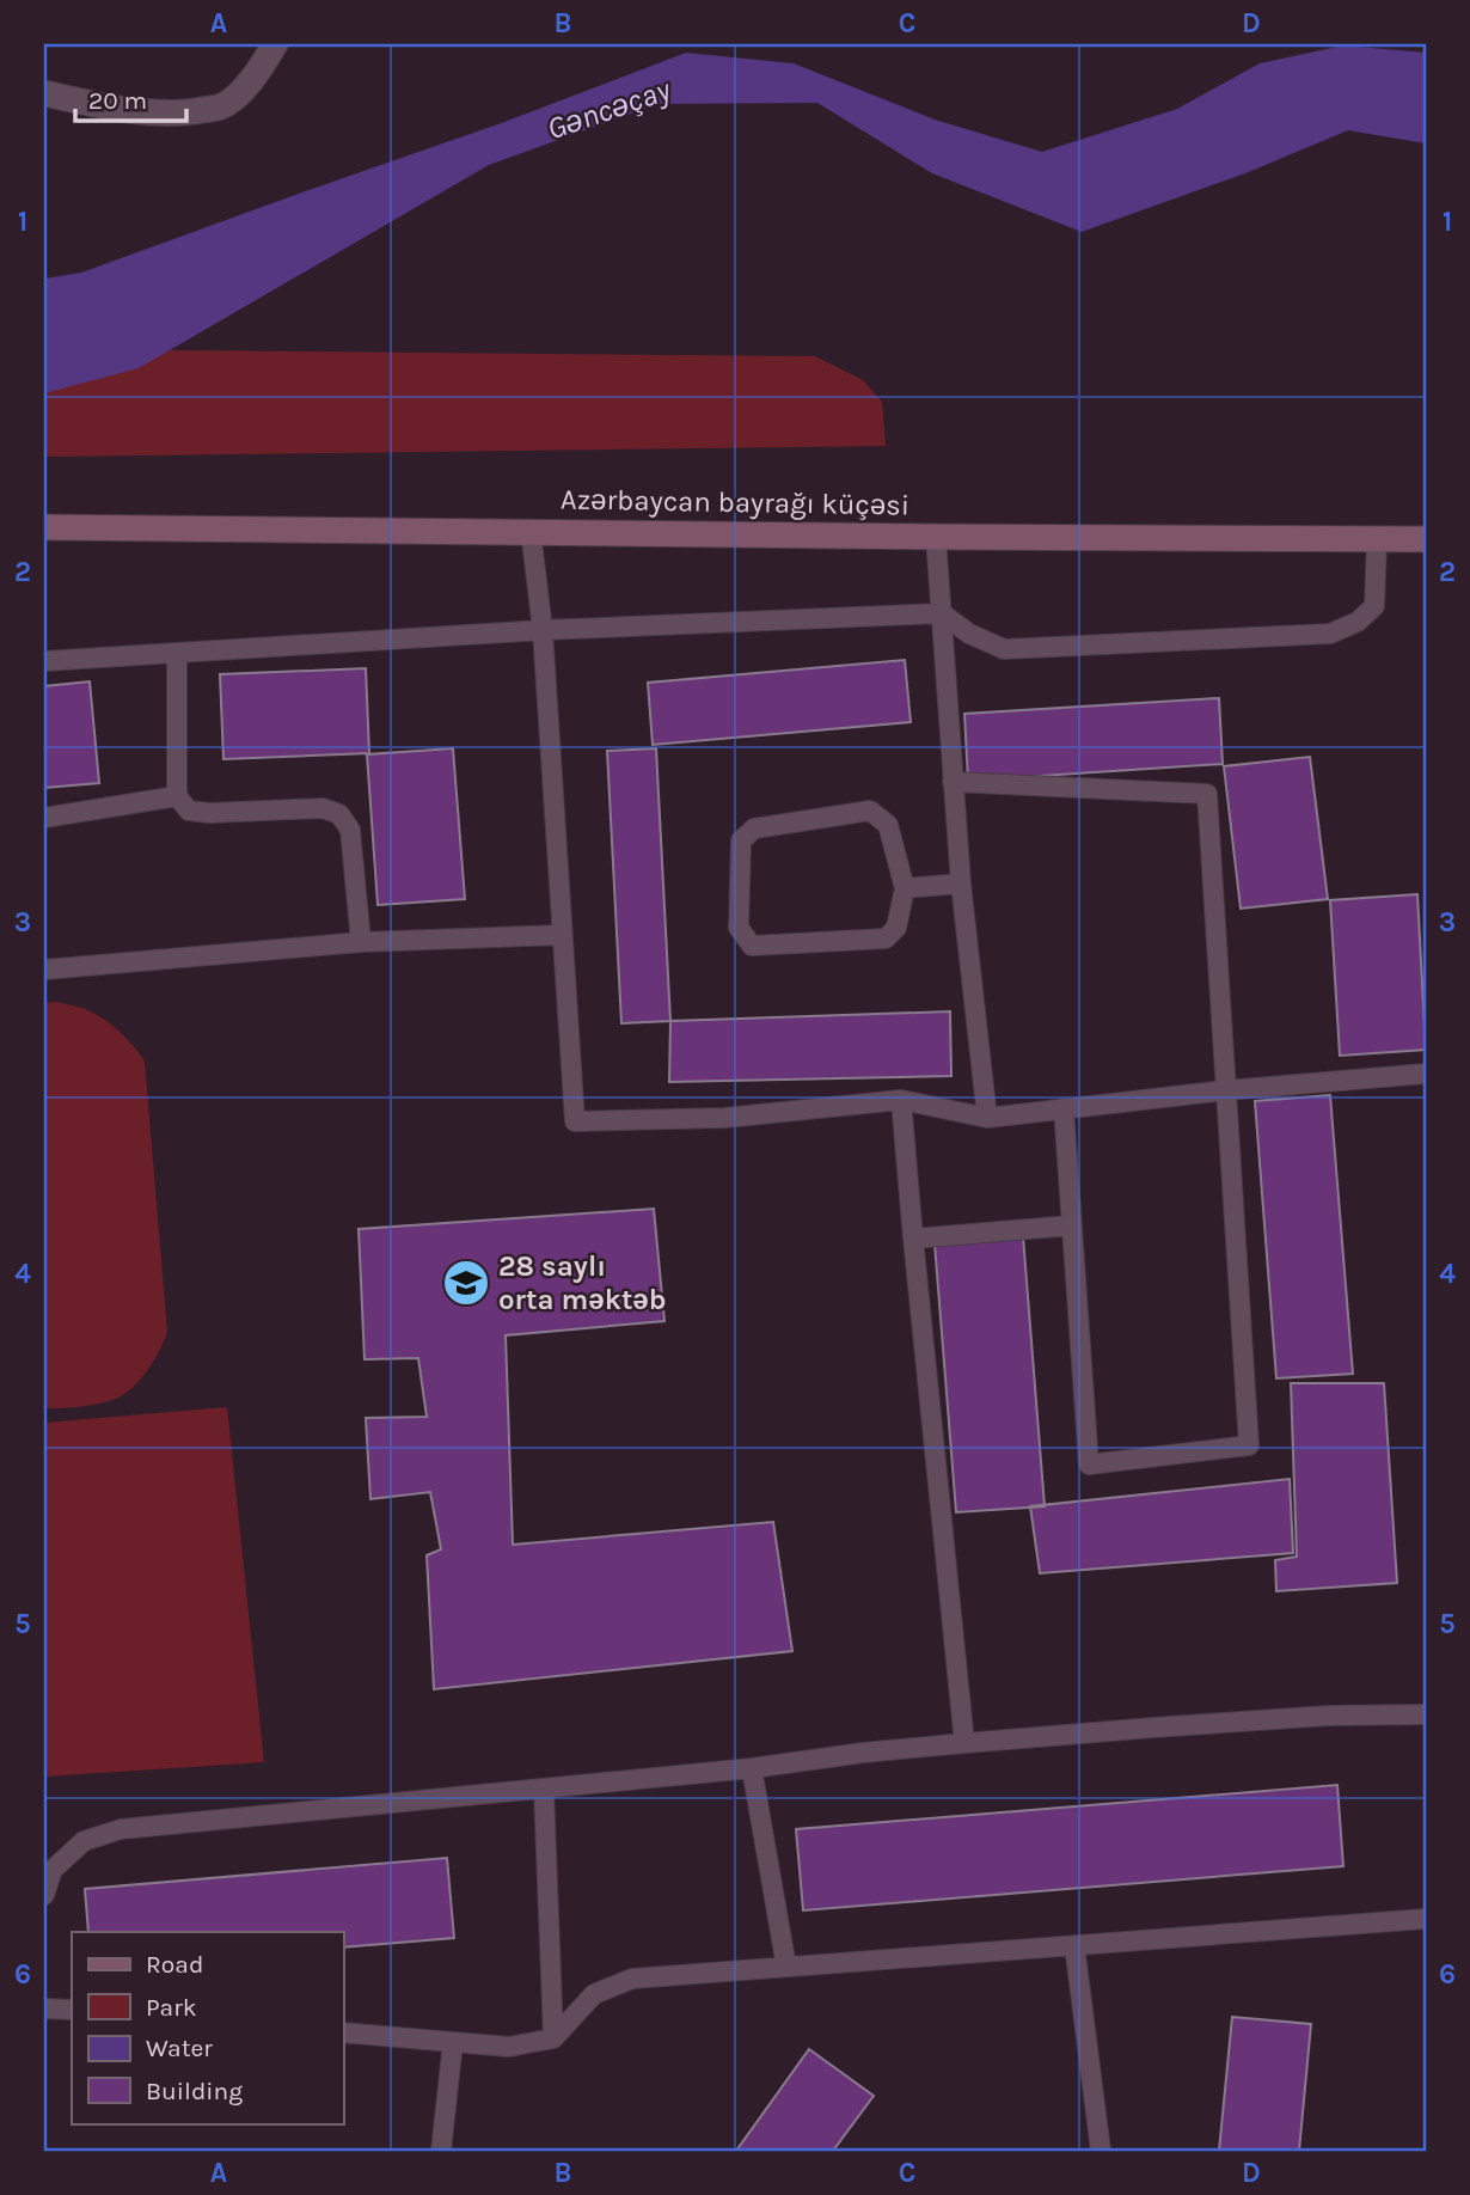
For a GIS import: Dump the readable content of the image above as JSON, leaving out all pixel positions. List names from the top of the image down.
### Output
{
  "streets": {
    "street": ["Azərbaycan bayrağı küçəsi"]
  },
  "water": ["Gəncəçay"],
  "places": {
    "school or university": ["28 saylı orta məktəb"]
  },
  "legend": [
    "Road",
    "Park",
    "Water",
    "Building"
  ],
  "scale_bar": "20 m",
  "grid": {
    "columns": [
      "A",
      "B",
      "C",
      "D"
    ],
    "rows": [
      "1",
      "2",
      "3",
      "4",
      "5",
      "6"
    ]
  }
}
